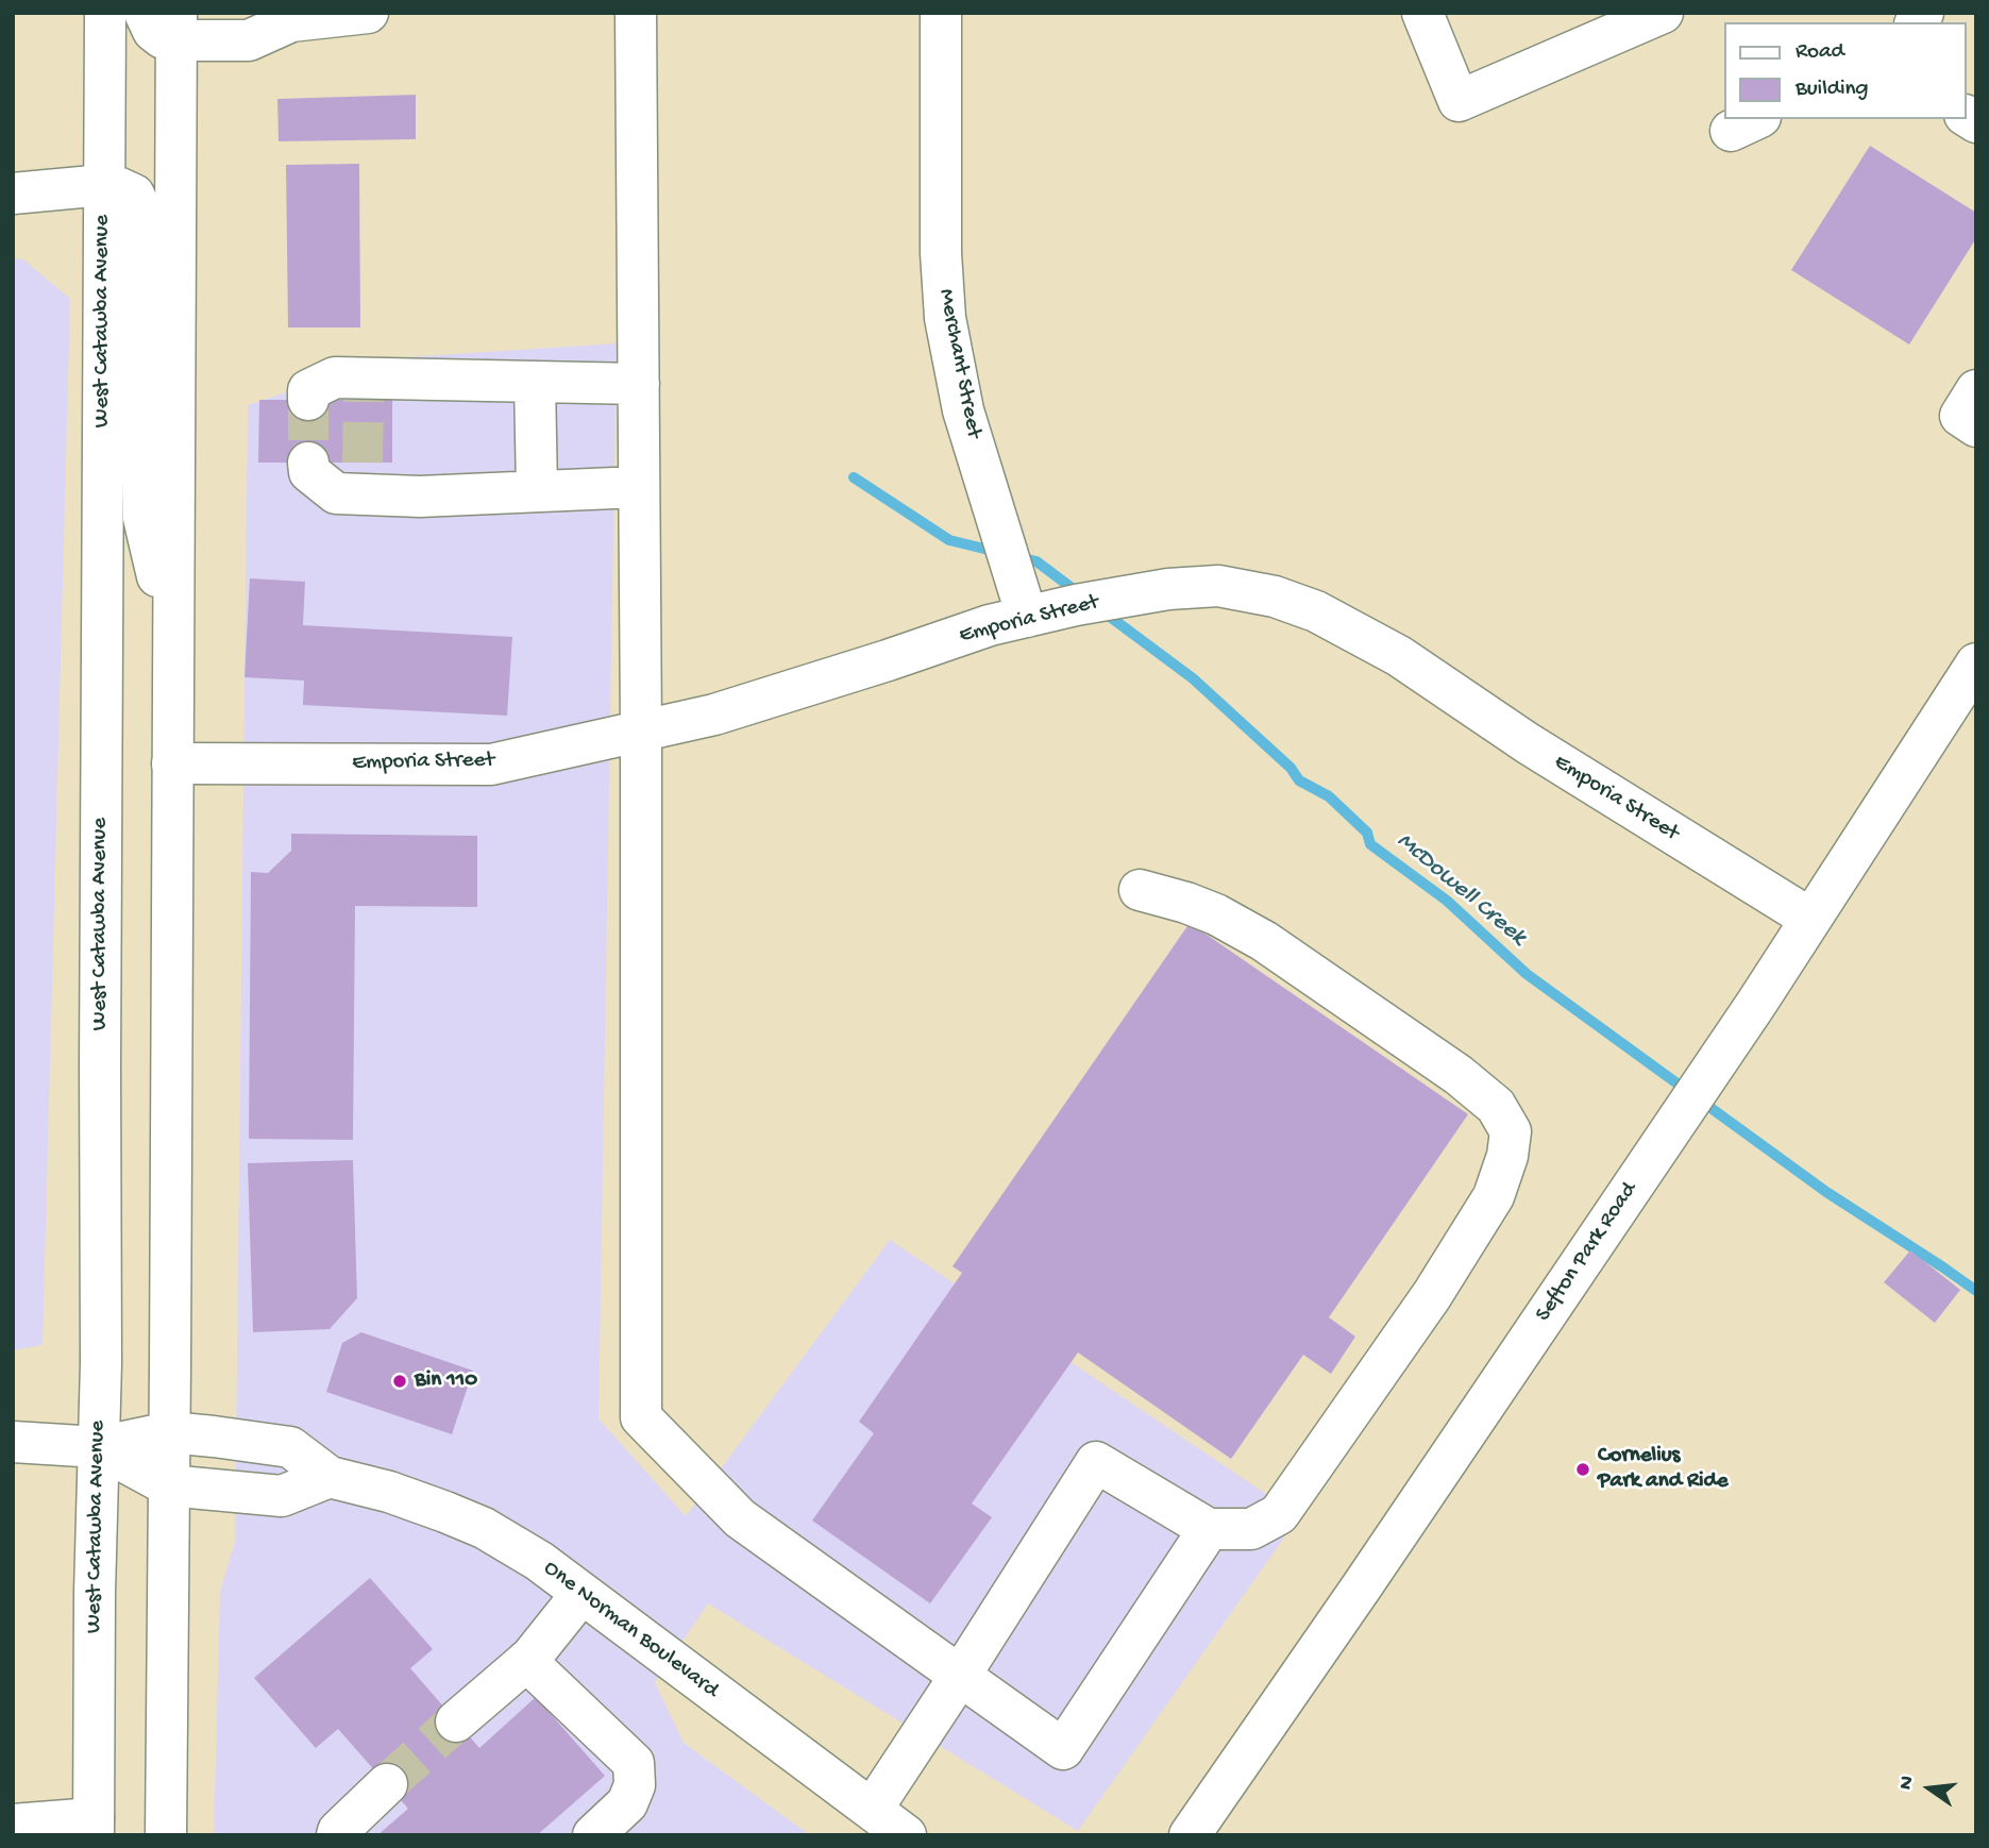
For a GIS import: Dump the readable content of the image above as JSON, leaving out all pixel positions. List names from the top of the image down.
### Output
{
  "streets": {
    "street": [
      "West Catawba Avenue",
      "Merchant Street",
      "Emporia Street",
      "Sefton Park Road",
      "One Norman Boulevard"
    ]
  },
  "crossings": [
    ["West Catawba Avenue", "One Norman Boulevard"],
    ["Merchant Street", "Emporia Street"],
    ["Emporia Street", "Sefton Park Road"]
  ],
  "water": ["McDowell Creek"],
  "places": ["Bin 110", "Cornelius Park and Ride"],
  "legend": ["Road", "Building"],
  "north": "left"
}
